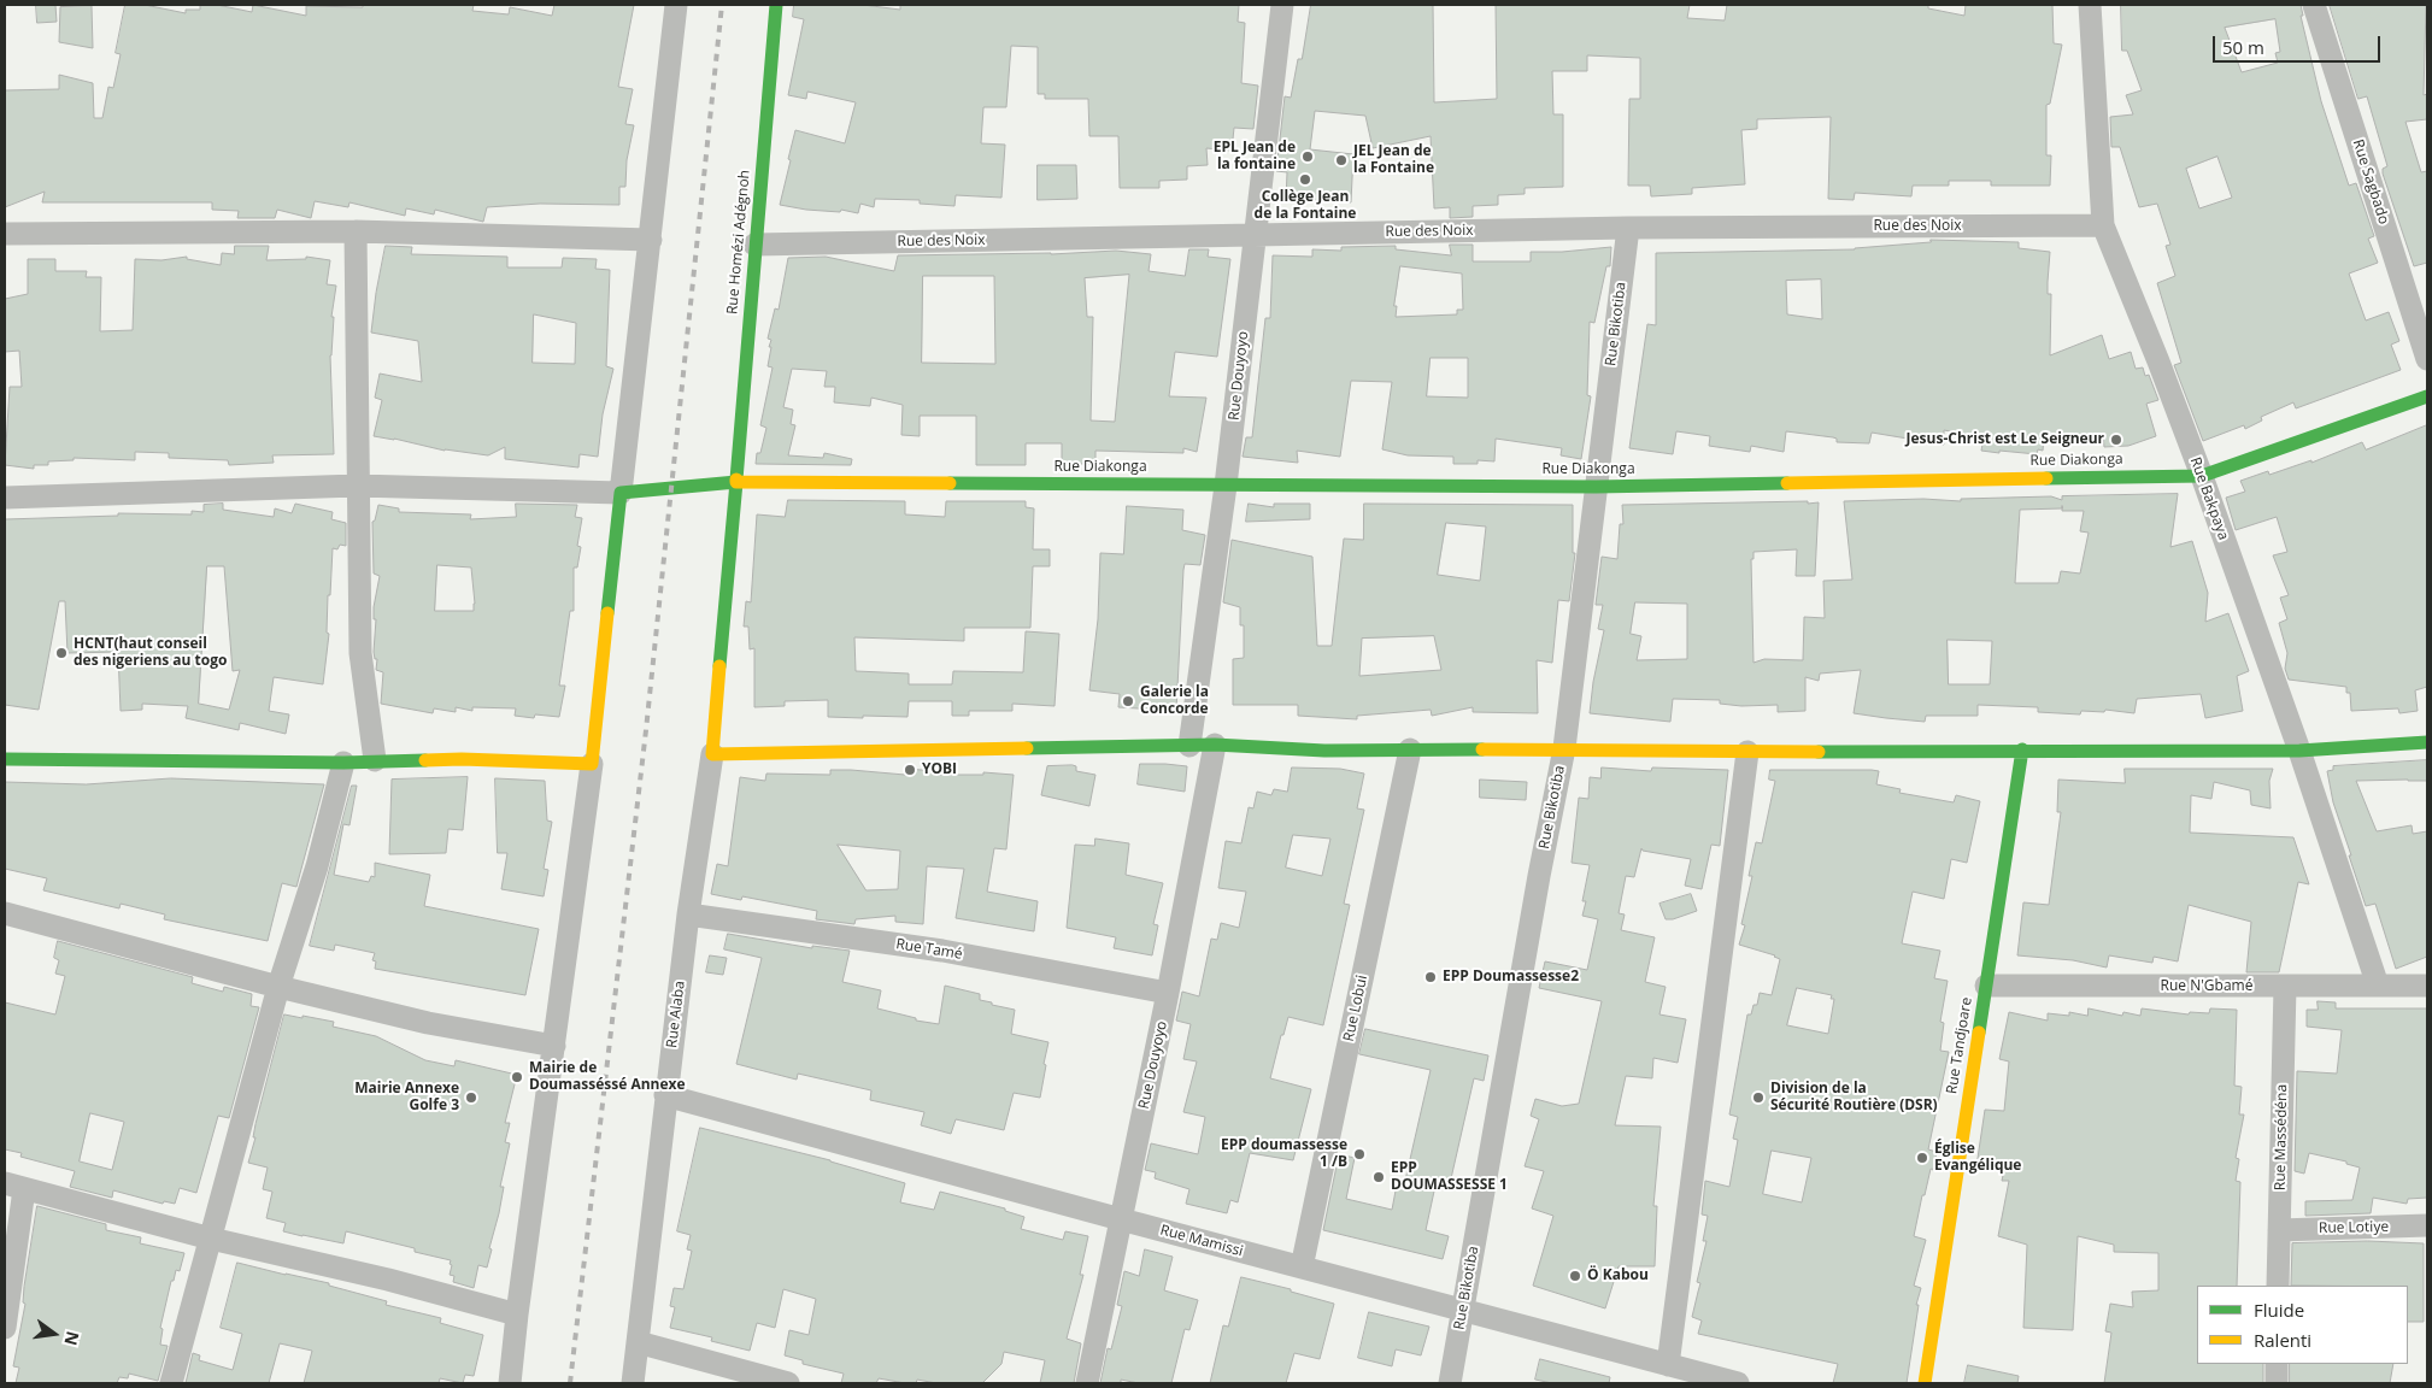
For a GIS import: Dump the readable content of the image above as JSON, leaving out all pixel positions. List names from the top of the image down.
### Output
{
  "streets": {
    "main road": ["Rue Homézi Adégnoh", "Rue Diakonga", "Rue Tandjoare"],
    "street": [
      "Rue Sagbado",
      "Rue des Noix",
      "Rue Bikotiba",
      "Rue Douyoyo",
      "Rue Bakpaya",
      "Rue Tamé",
      "Rue N'Gbamé",
      "Rue Lobui",
      "Rue Alaba",
      "Rue Massédéna",
      "Rue Lotiye",
      "Rue Mamissi"
    ]
  },
  "crossings": [
    ["Rue des Noix", "Rue Homézi Adégnoh"],
    ["Rue des Noix", "Rue Bikotiba"],
    ["Rue des Noix", "Rue Douyoyo"],
    ["Rue des Noix", "Rue Bakpaya"],
    ["Rue Homézi Adégnoh", "Rue Diakonga"],
    ["Rue Homézi Adégnoh", "Rue Alaba"],
    ["Rue Bikotiba", "Rue Diakonga"],
    ["Rue Bikotiba", "Rue Mamissi"],
    ["Rue Douyoyo", "Rue Diakonga"],
    ["Rue Douyoyo", "Rue Tamé"],
    ["Rue Douyoyo", "Rue Mamissi"],
    ["Rue Diakonga", "Rue Bakpaya"],
    ["Rue Bakpaya", "Rue N'Gbamé"],
    ["Rue Tamé", "Rue Alaba"],
    ["Rue N'Gbamé", "Rue Tandjoare"],
    ["Rue N'Gbamé", "Rue Massédéna"],
    ["Rue Lobui", "Rue Mamissi"],
    ["Rue Alaba", "Rue Mamissi"],
    ["Rue Massédéna", "Rue Lotiye"]
  ],
  "places": [
    "EPL Jean de la fontaine",
    "JEL Jean de la Fontaine",
    "Collège Jean de la Fontaine",
    "Jesus-Christ est Le Seigneur",
    "HCNT(haut conseil des nigeriens au togo",
    "Galerie la Concorde",
    "YOBI",
    "EPP Doumassesse2",
    "Mairie de Doumasséssé Annexe",
    "Mairie Annexe Golfe 3",
    "Division de la Sécurité Routière (DSR)",
    "EPP doumassesse 1 /B",
    "Église Evangélique",
    "EPP DOUMASSESSE 1",
    "Ö Kabou"
  ],
  "legend": ["Fluide", "Ralenti"],
  "scale_bar": "50 m",
  "north": "right"
}
